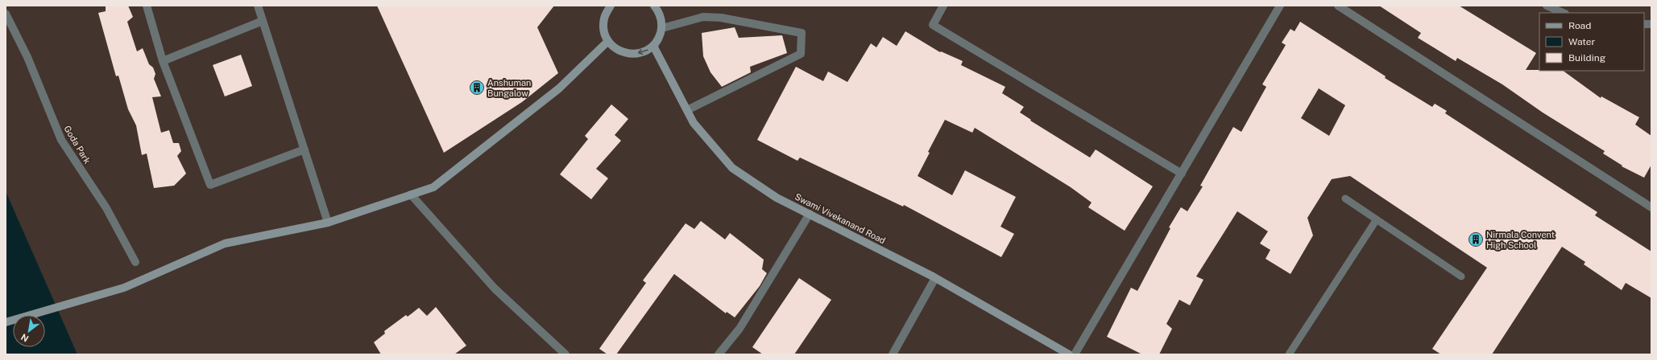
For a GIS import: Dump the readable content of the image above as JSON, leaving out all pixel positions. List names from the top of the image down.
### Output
{
  "streets": {
    "main road": ["Swami Vivekanand Road"],
    "street": ["Goda Park"]
  },
  "places": {
    "building": ["Anshuman Bungalow", "Nirmala Convent High School"]
  },
  "legend": ["Road", "Water", "Building"],
  "north": "bottom left"
}
